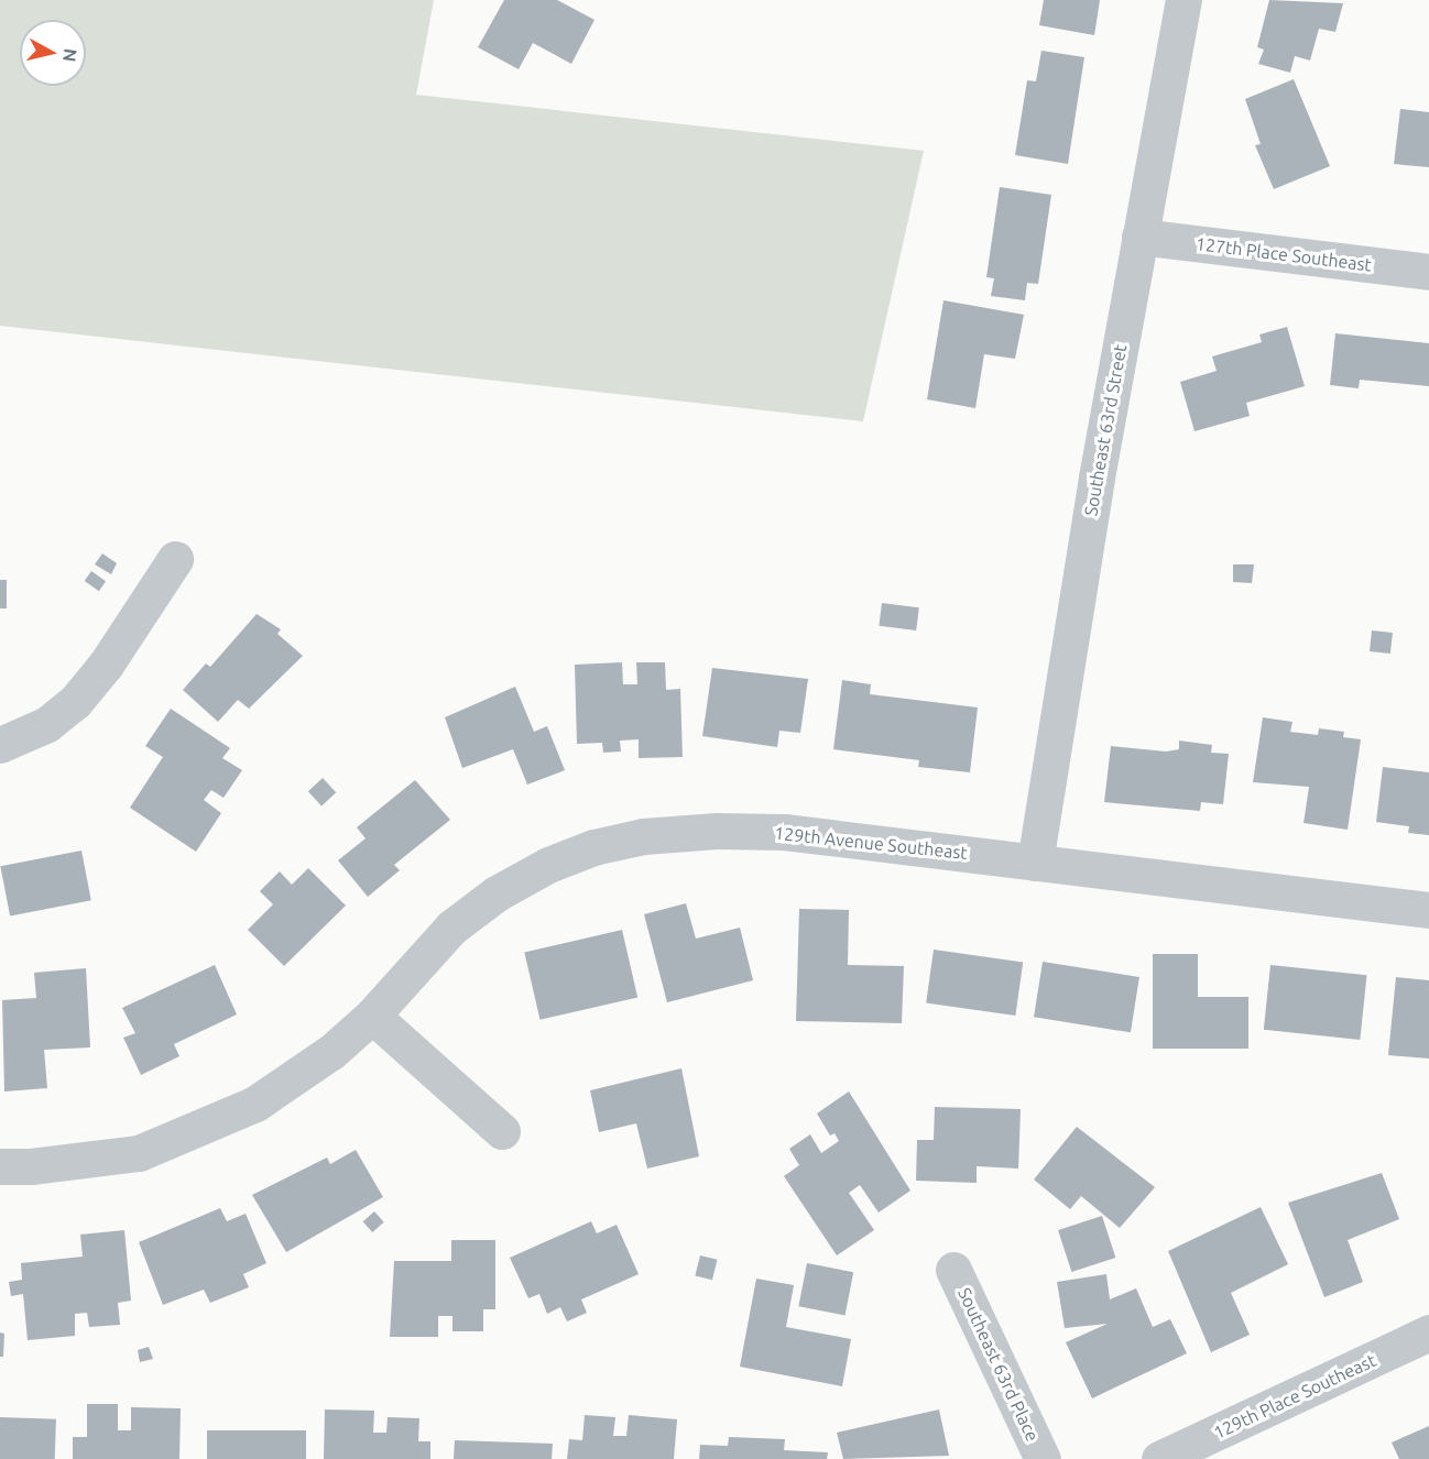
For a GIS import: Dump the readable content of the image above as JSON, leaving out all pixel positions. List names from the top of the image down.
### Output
{
  "streets": {
    "street": [
      "127th Place Southeast",
      "Southeast 63rd Street",
      "129th Avenue Southeast",
      "Southeast 63rd Place",
      "129th Place Southeast"
    ]
  },
  "crossings": [
    ["127th Place Southeast", "Southeast 63rd Street"],
    ["Southeast 63rd Street", "129th Avenue Southeast"]
  ],
  "north": "right"
}
